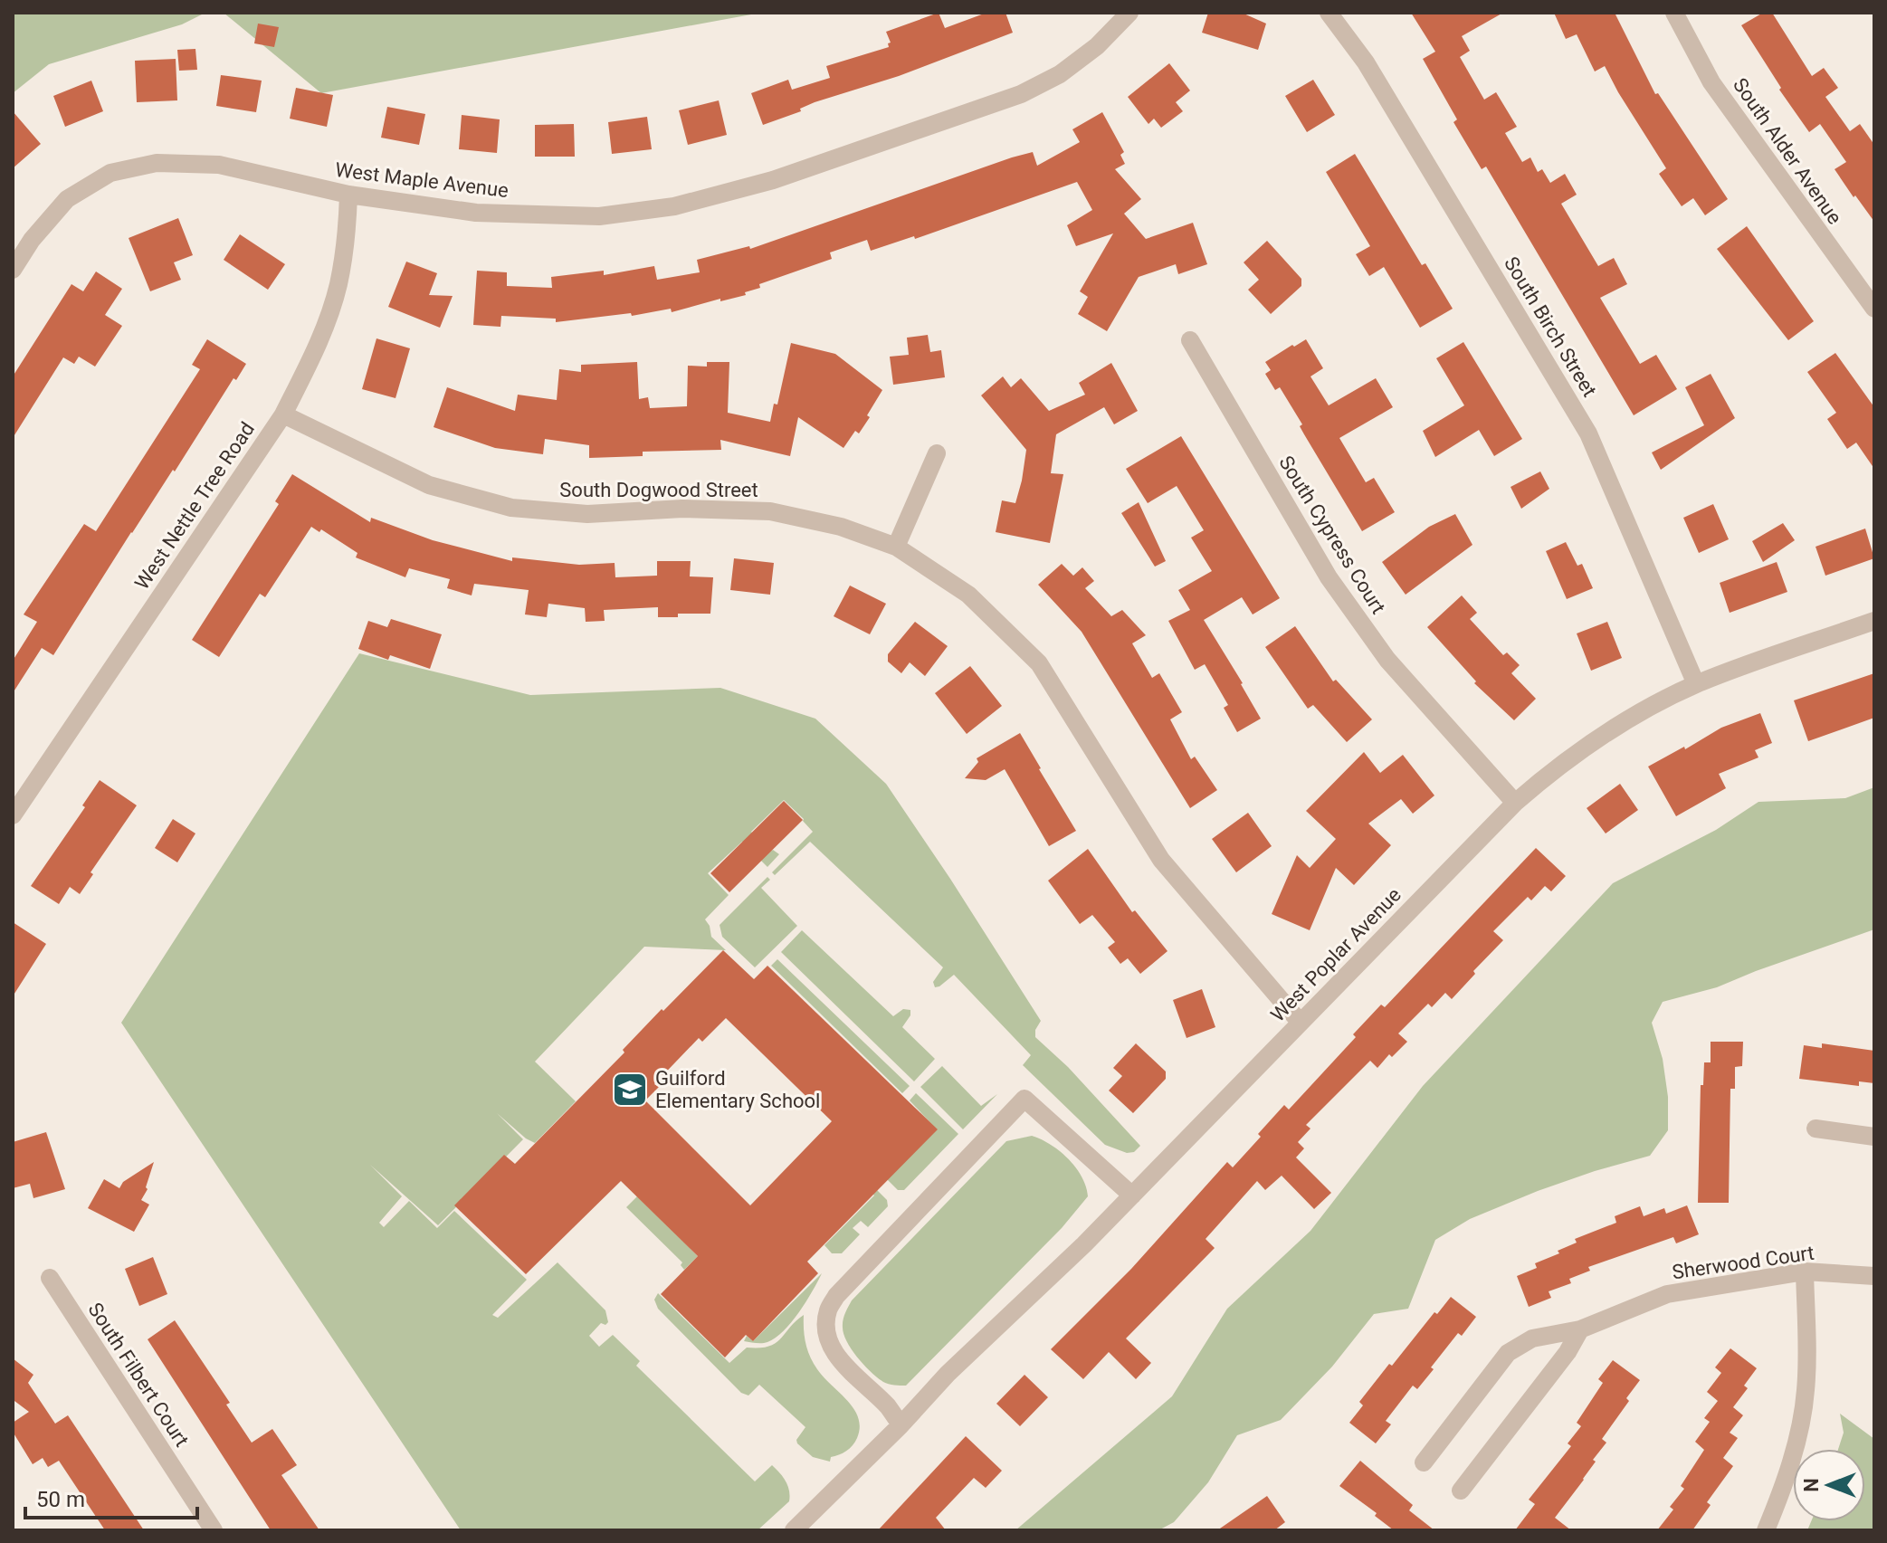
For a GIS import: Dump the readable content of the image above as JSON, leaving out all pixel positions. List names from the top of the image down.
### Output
{
  "streets": {
    "street": [
      "South Alder Avenue",
      "West Maple Avenue",
      "South Birch Street",
      "South Dogwood Street",
      "West Nettle Tree Road",
      "South Cypress Court",
      "West Poplar Avenue",
      "Sherwood Court",
      "South Filbert Court"
    ]
  },
  "crossings": [
    ["West Maple Avenue", "West Nettle Tree Road"],
    ["South Birch Street", "West Poplar Avenue"],
    ["South Dogwood Street", "West Nettle Tree Road"],
    ["South Dogwood Street", "West Poplar Avenue"],
    ["South Cypress Court", "West Poplar Avenue"]
  ],
  "places": {
    "school or university": ["Guilford Elementary School"]
  },
  "scale_bar": "50 m",
  "north": "left"
}
